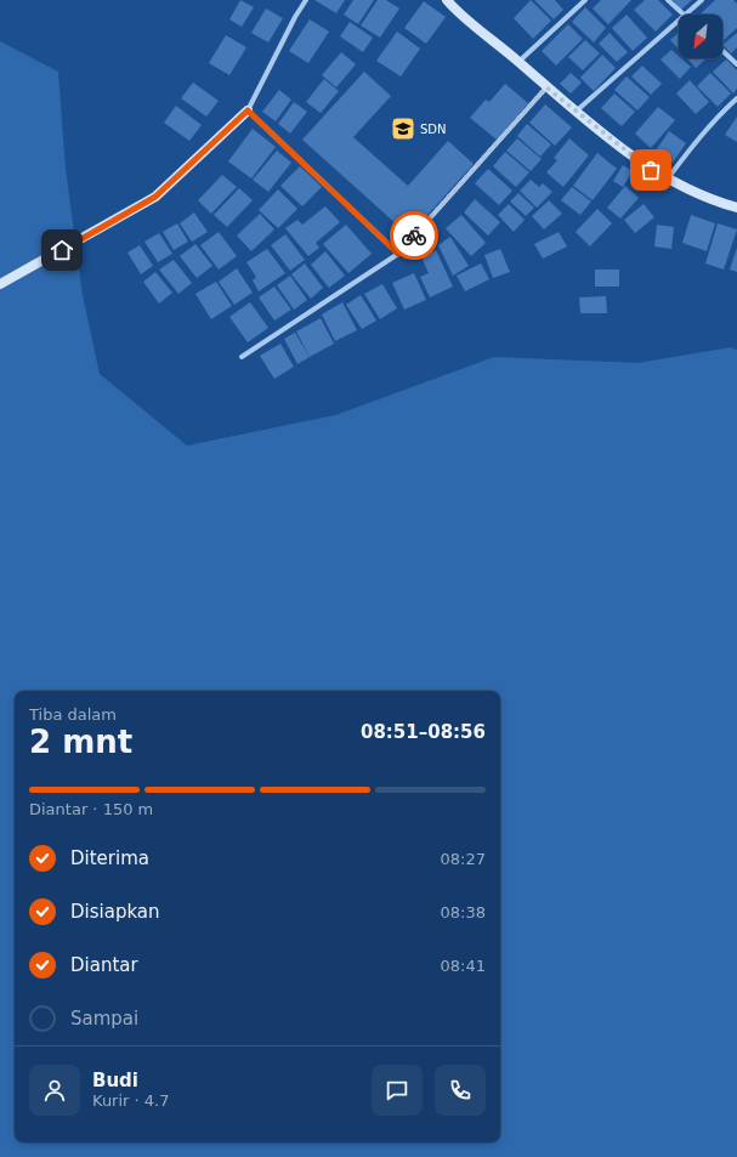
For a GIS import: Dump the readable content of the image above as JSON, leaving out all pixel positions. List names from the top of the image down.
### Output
{
  "places": {
    "school or university": ["SDN"]
  },
  "north": "bottom left",
  "page": {
    "heading": ["2 mnt", "Tiba dalam", "08:51–08:56"],
    "panel": ["Budi", "Kurir · 4.7"],
    "bar": "Diantar · 150 m",
    "list": [
      ["Diterima", "08:27"],
      ["Disiapkan", "08:38"],
      ["Diantar", "08:41"],
      "Sampai"
    ]
  }
}
